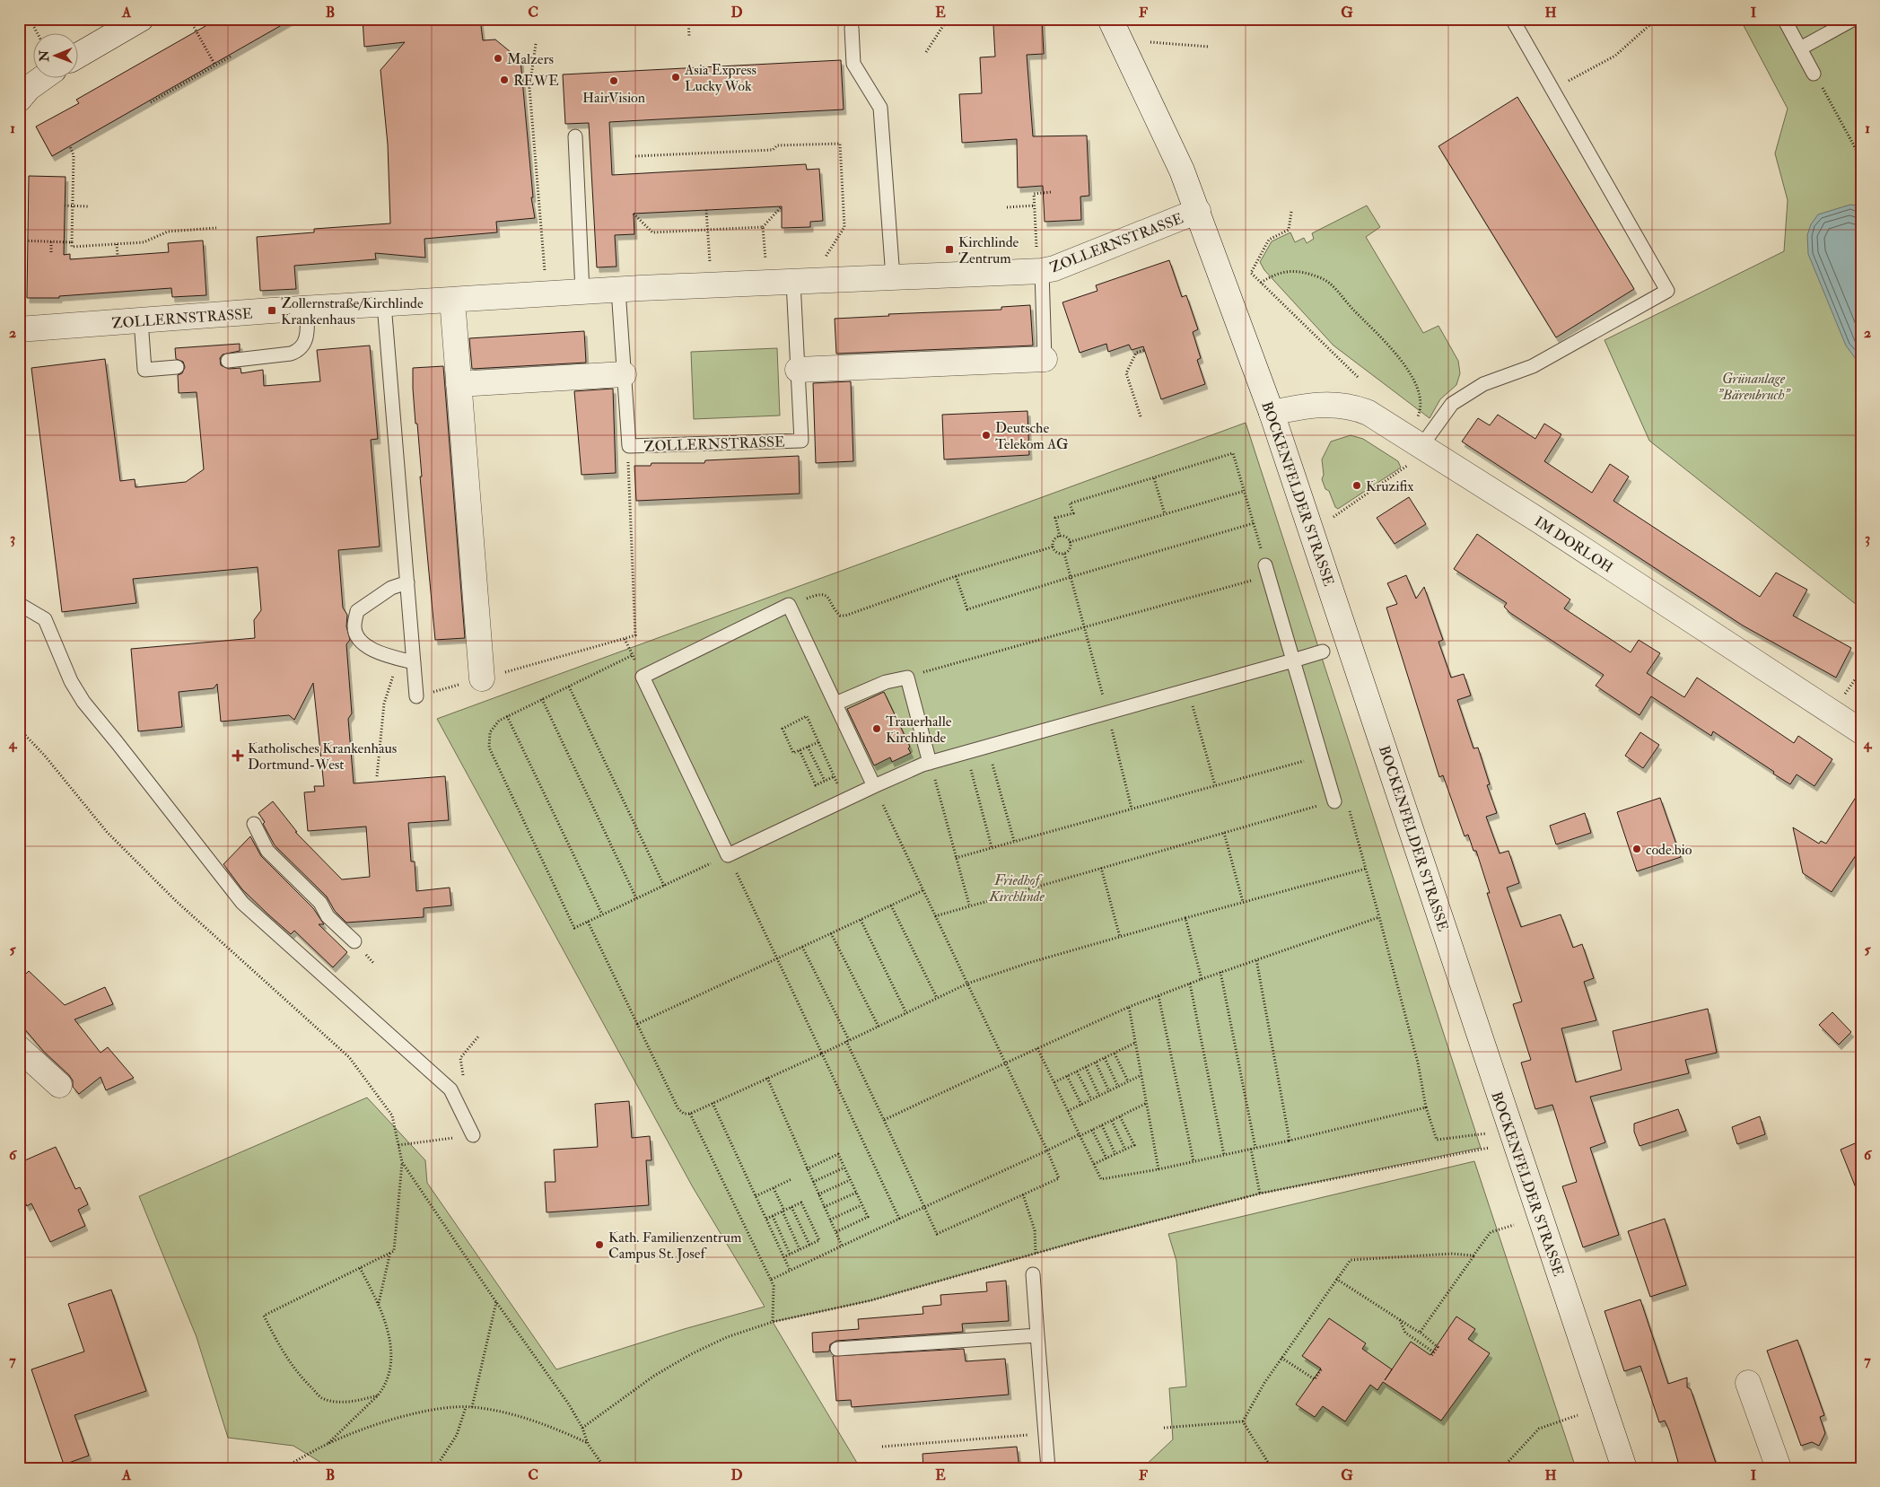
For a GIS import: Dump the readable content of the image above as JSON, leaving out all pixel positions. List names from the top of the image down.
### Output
{
  "streets": {
    "street": ["ZOLLERNSTRASSE", "BOCKENFELDER STRASSE", "IM DORLOH"]
  },
  "crossings": [
    ["ZOLLERNSTRASSE", "BOCKENFELDER STRASSE"],
    ["BOCKENFELDER STRASSE", "IM DORLOH"]
  ],
  "parks": ["Grünanlage \"Bärenbruch\"", "Friedhof Kirchlinde"],
  "places": {
    "other": [
      "Malzers",
      "Asia Express Lucky Wok",
      "REWE",
      "HairVision",
      "Deutsche Telekom AG",
      "Kruzifix",
      "Trauerhalle Kirchlinde",
      "code.bio",
      "Kath. Familienzentrum Campus St. Josef"
    ],
    "transit": ["Kirchlinde Zentrum", "Zollernstraße/Kirchlinde Krankenhaus"],
    "health": ["Katholisches Krankenhaus Dortmund-West"]
  },
  "north": "left",
  "grid": {
    "columns": [
      "A",
      "B",
      "C",
      "D",
      "E",
      "F",
      "G",
      "H",
      "I"
    ],
    "rows": [
      "1",
      "2",
      "3",
      "4",
      "5",
      "6",
      "7"
    ]
  }
}
